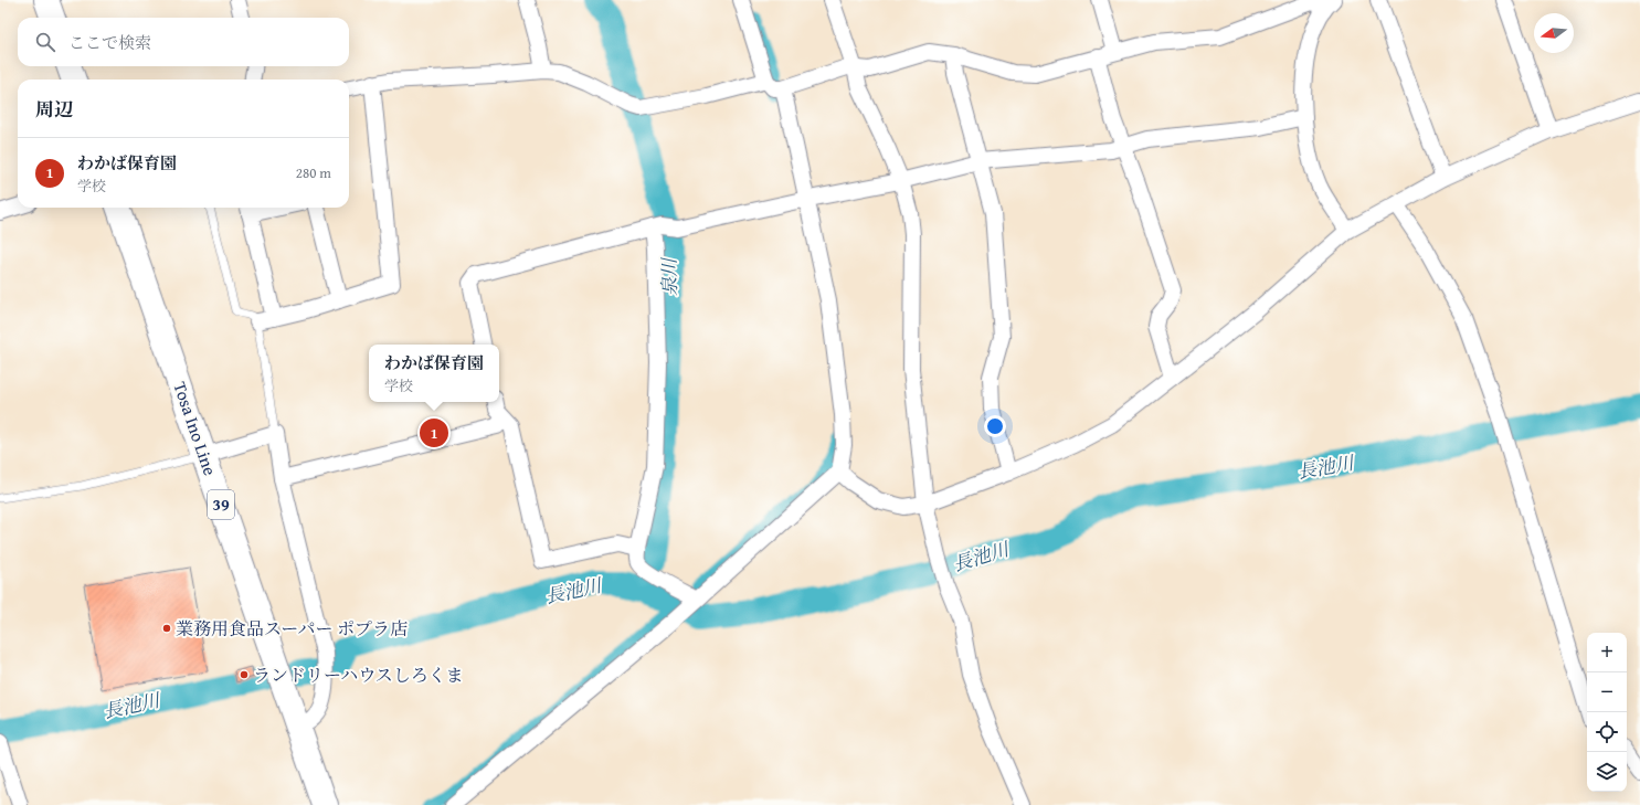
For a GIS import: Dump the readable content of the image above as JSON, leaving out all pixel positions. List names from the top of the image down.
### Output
{
  "streets": {
    "main road": ["Tosa Ino Line", "39"]
  },
  "water": ["泉川", "長池川"],
  "places": ["業務用食品スーパー ポプラ店", "ランドリーハウスしろくま"],
  "north": "left",
  "page": {
    "search": "ここで検索",
    "heading": "周辺",
    "list": [
      {
        "mark": "1",
        "name": "わかば保育園",
        "note": "学校",
        "value": "280 m"
      }
    ],
    "popup": ["わかば保育園", "学校"],
    "pins": "1",
    "map_buttons": ["+", "−"]
  }
}
